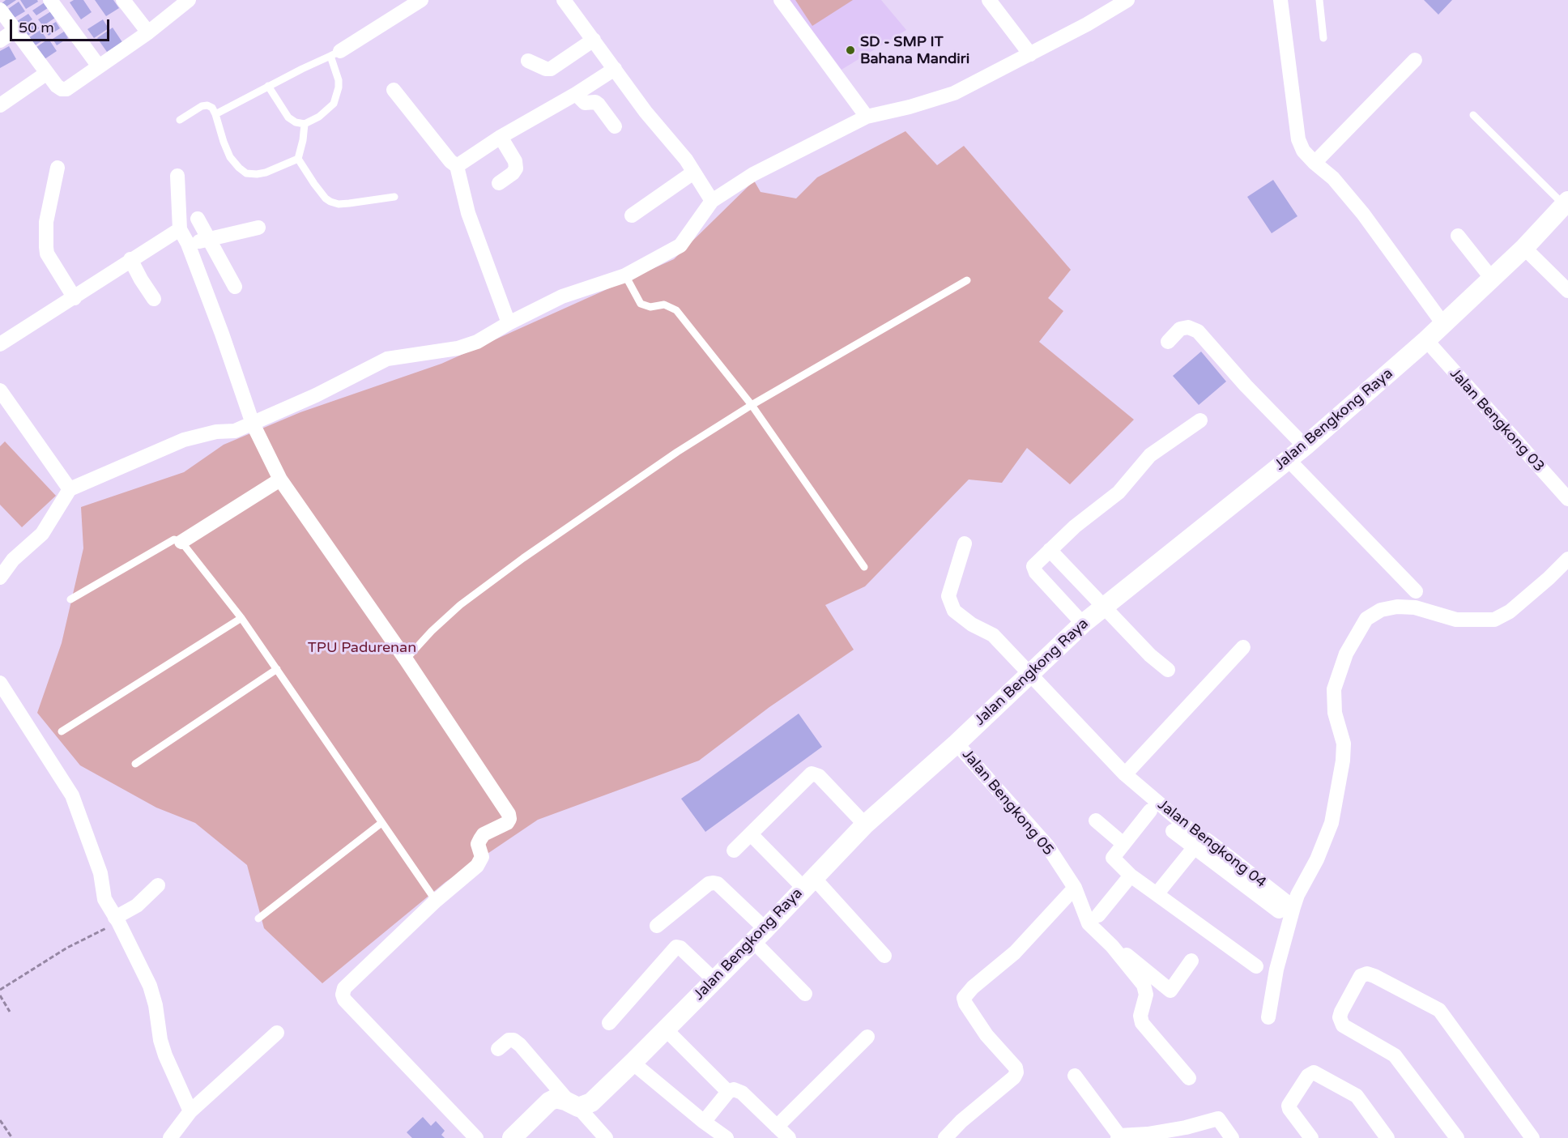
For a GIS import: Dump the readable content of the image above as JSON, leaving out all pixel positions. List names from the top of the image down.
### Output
{
  "streets": {
    "street": [
      "Jalan Bengkong Raya",
      "Jalan Bengkong 03",
      "Jalan Bengkong 05",
      "Jalan Bengkong 04"
    ]
  },
  "crossings": [
    ["Jalan Bengkong Raya", "Jalan Bengkong 03"],
    ["Jalan Bengkong Raya", "Jalan Bengkong 05"],
    ["Jalan Bengkong Raya", "Jalan Bengkong 04"]
  ],
  "parks": ["TPU Padurenan"],
  "places": ["SD - SMP IT Bahana Mandiri"],
  "scale_bar": "50 m"
}
